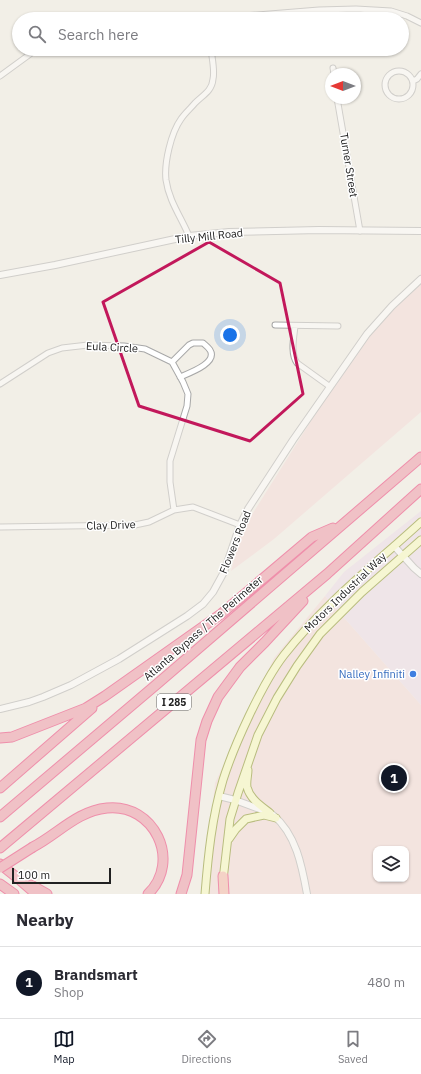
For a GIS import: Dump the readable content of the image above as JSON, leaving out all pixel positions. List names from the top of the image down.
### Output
{
  "streets": {
    "highway": ["Atlanta Bypass / The Perimeter", "I 285"],
    "main road": ["Motors Industrial Way"],
    "street": [
      "Turner Street",
      "Tilly Mill Road",
      "Eula Circle",
      "Clay Drive",
      "Flowers Road"
    ]
  },
  "crossings": [
    ["Turner Street", "Tilly Mill Road"],
    ["Clay Drive", "Flowers Road"]
  ],
  "places": ["Nalley Infiniti"],
  "scale_bar": "100 m",
  "north": "left",
  "page": {
    "search": "Search here",
    "pins": "1",
    "scale": "100 m",
    "heading": "Nearby",
    "list": [
      {
        "mark": "1",
        "name": "Brandsmart",
        "note": "Shop",
        "value": "480 m"
      }
    ],
    "nav": ["Map", "Directions", "Saved"]
  }
}
